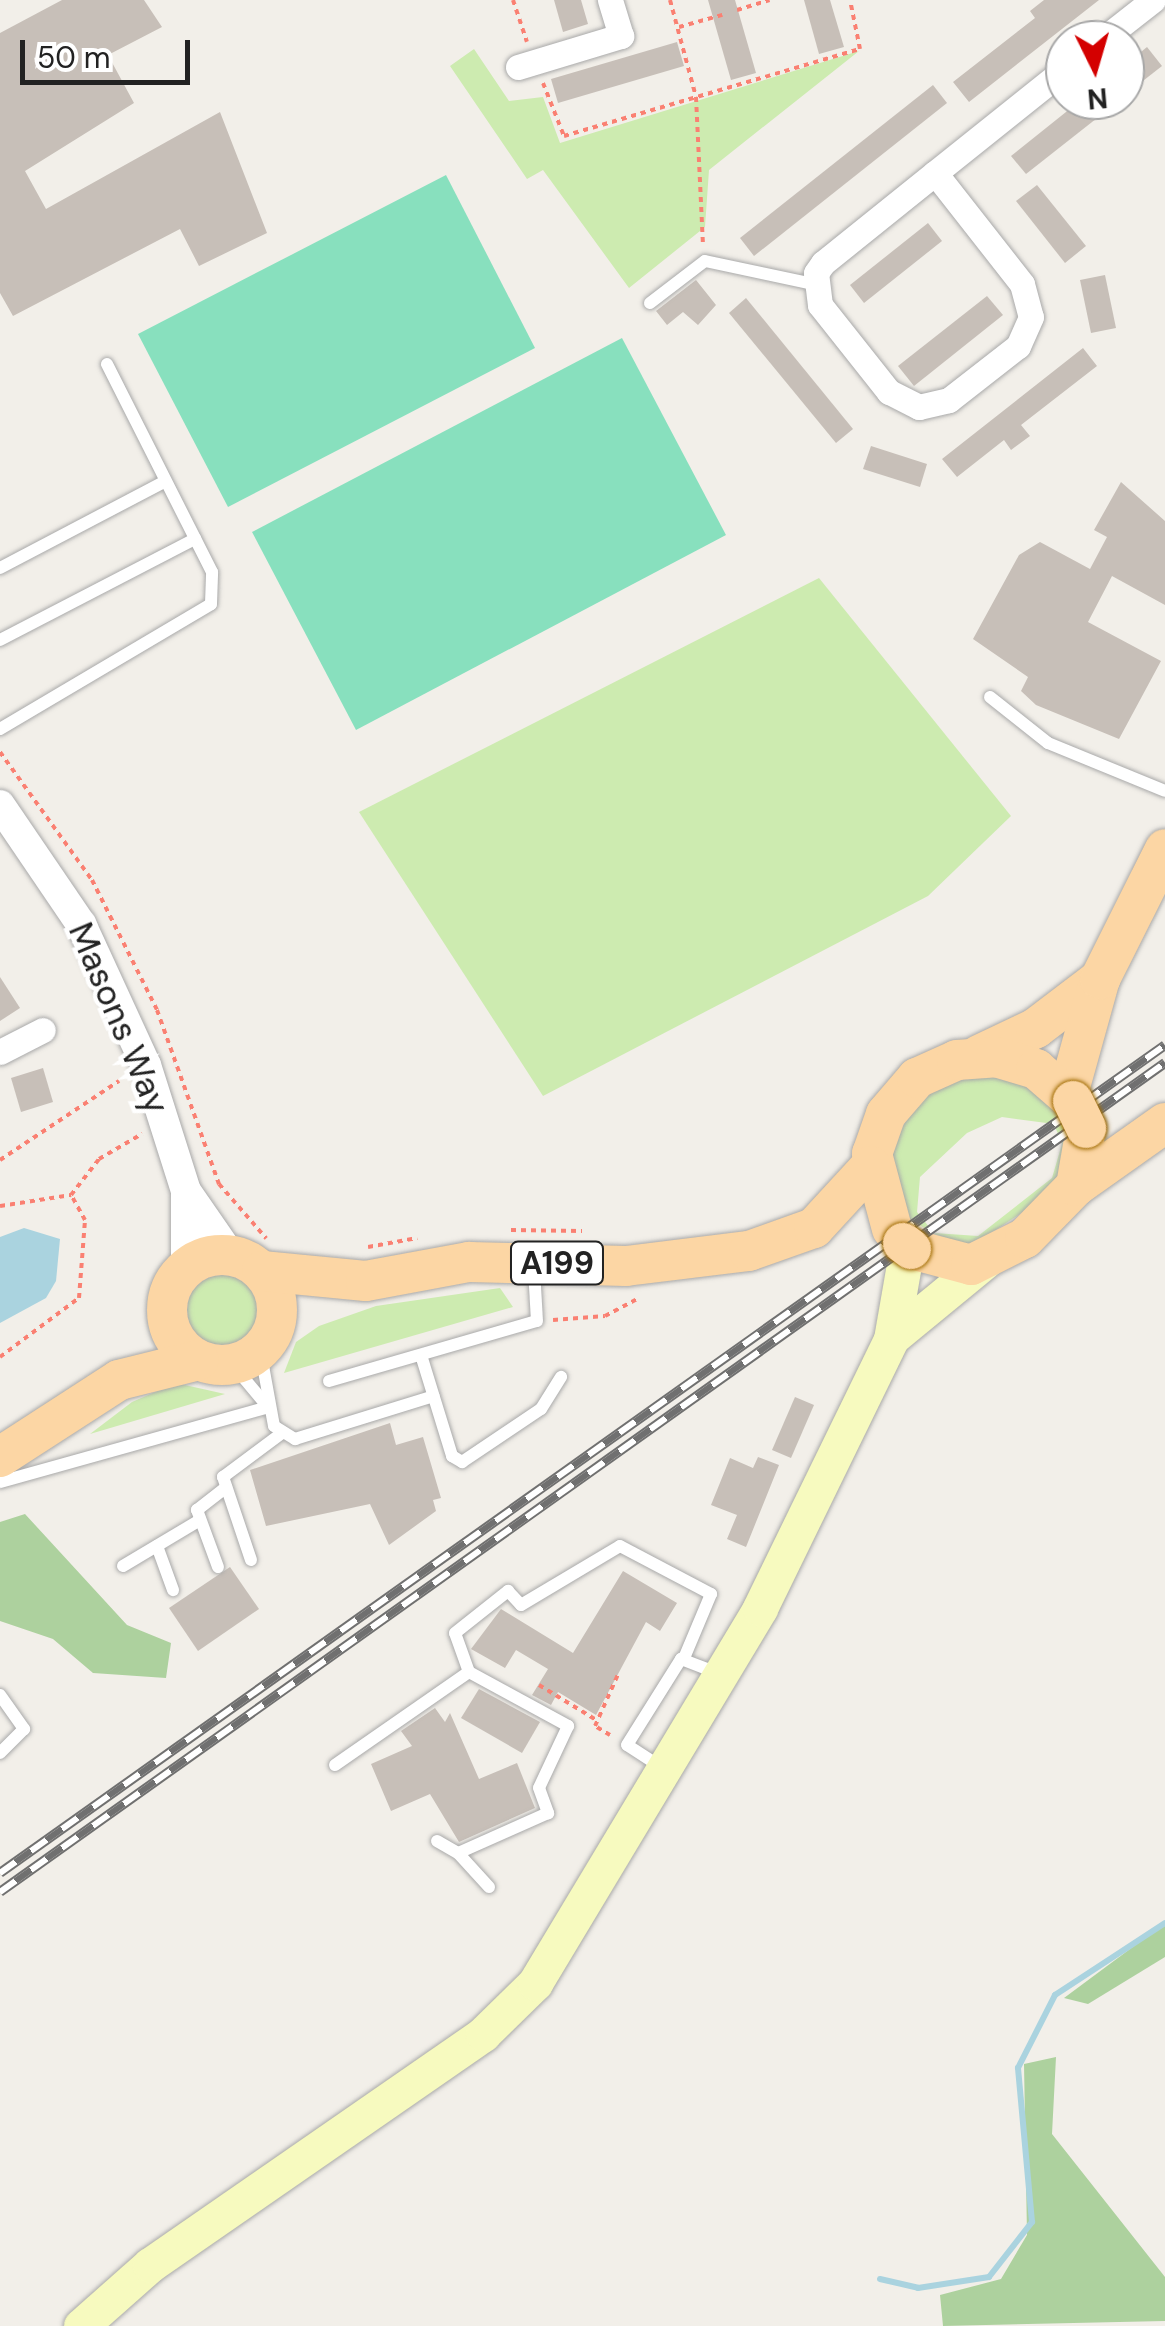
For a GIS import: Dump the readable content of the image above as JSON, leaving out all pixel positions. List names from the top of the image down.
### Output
{
  "streets": {
    "main road": ["A199"],
    "street": ["Masons Way"]
  },
  "crossings": [
    ["Masons Way", "A199"]
  ],
  "scale_bar": "50 m",
  "north": "bottom"
}
